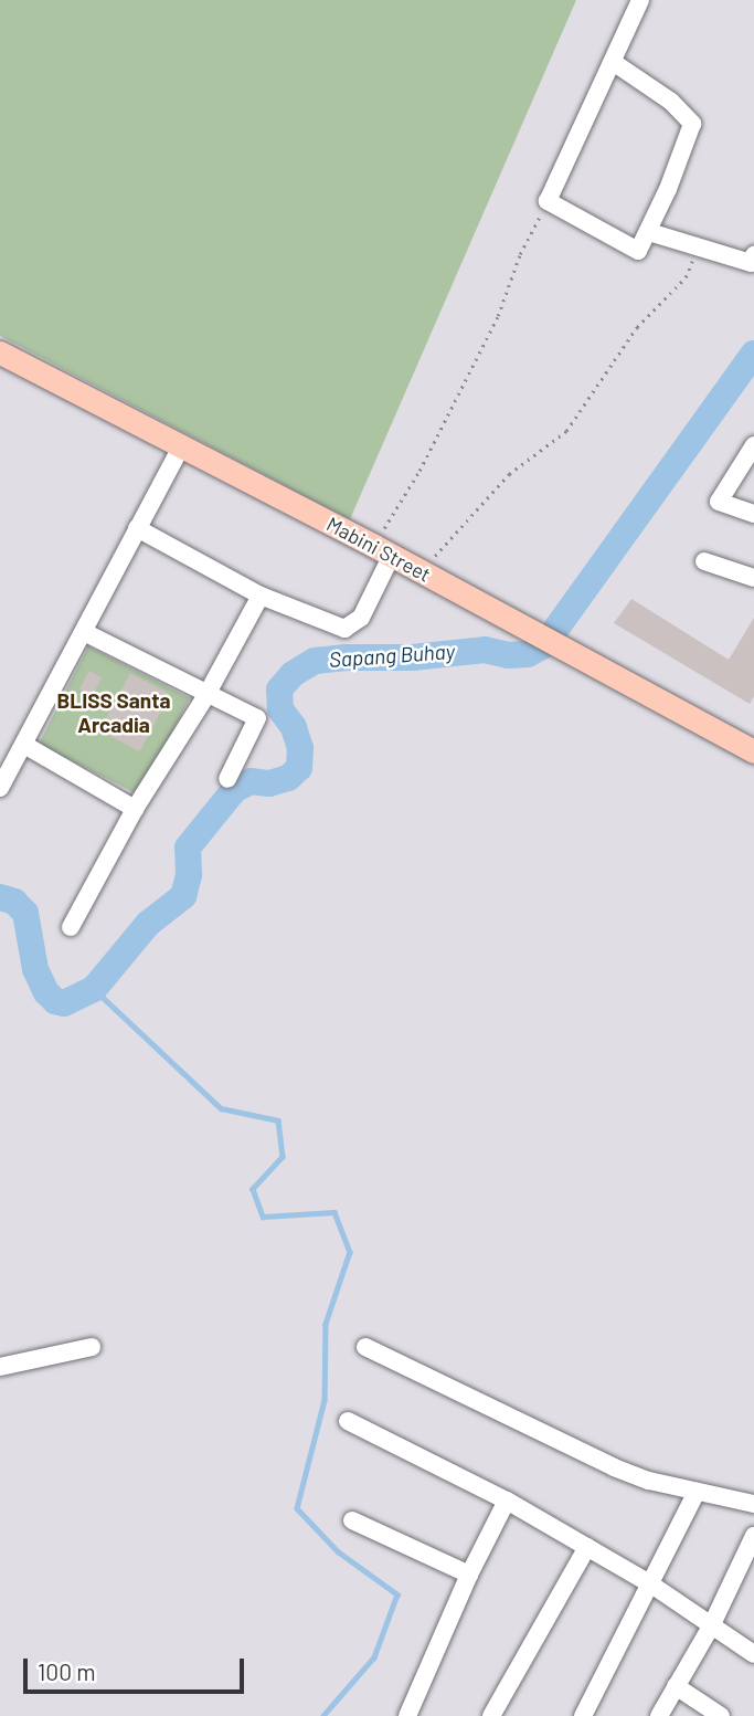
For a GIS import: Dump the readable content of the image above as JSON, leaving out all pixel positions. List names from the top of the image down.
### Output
{
  "streets": {
    "main road": ["Mabini Street"]
  },
  "districts": ["BLISS Santa Arcadia"],
  "water": ["Sapang Buhay"],
  "scale_bar": "100 m"
}
